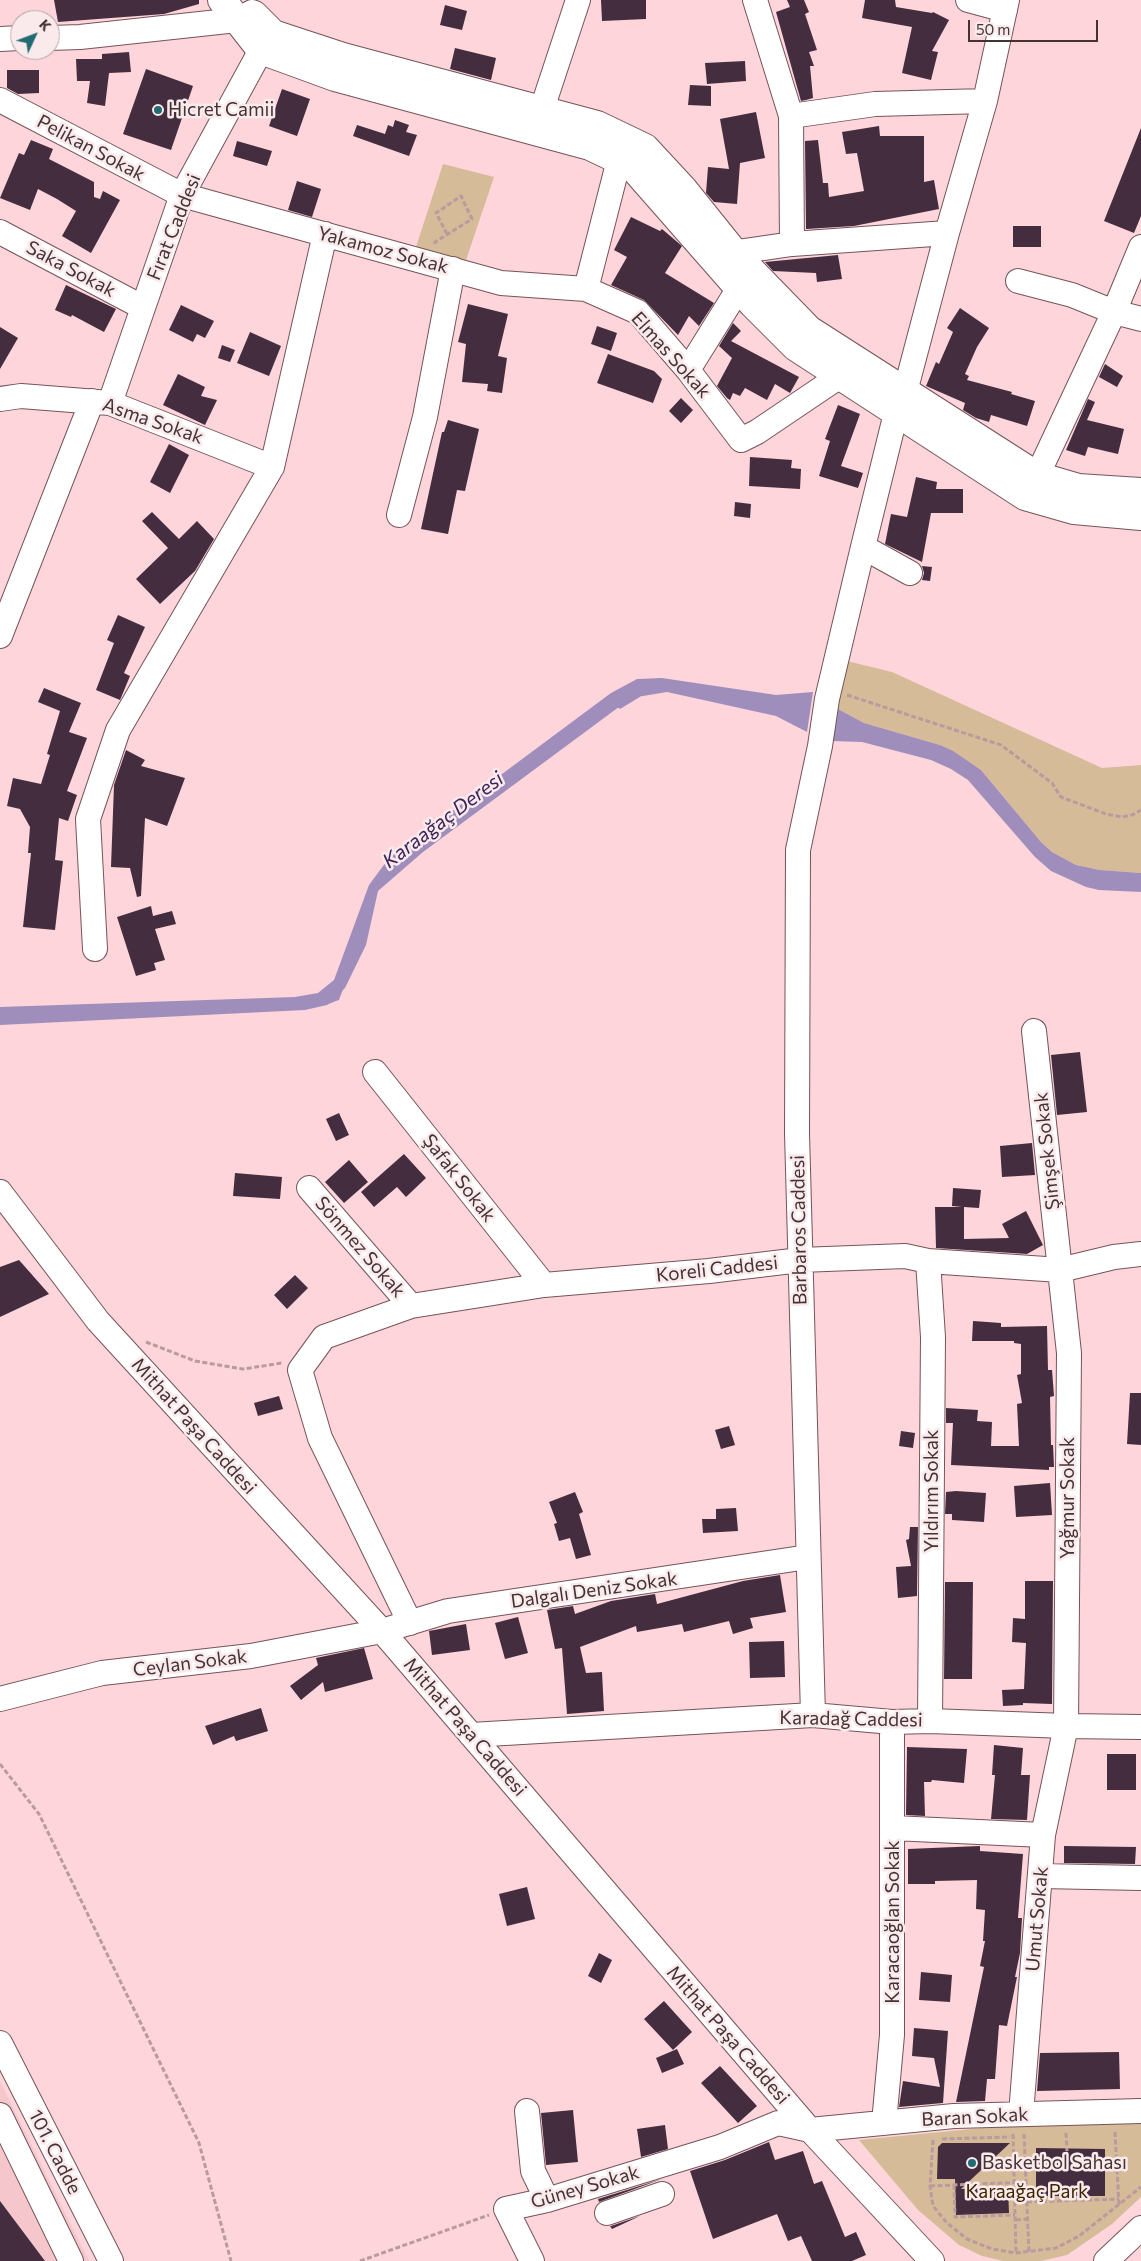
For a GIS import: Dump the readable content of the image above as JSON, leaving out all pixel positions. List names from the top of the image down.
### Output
{
  "streets": {
    "street": [
      "Pelikan Sokak",
      "Fırat Caddesi",
      "Yakamoz Sokak",
      "Saka Sokak",
      "Elmas Sokak",
      "Asma Sokak",
      "Şimşek Sokak",
      "Şafak Sokak",
      "Barbaros Caddesi",
      "Sönmez Sokak",
      "Koreli Caddesi",
      "Mithat Paşa Caddesi",
      "Yıldırım Sokak",
      "Yağmur Sokak",
      "Dalgalı Deniz Sokak",
      "Ceylan Sokak",
      "Karadağ Caddesi",
      "Umut Sokak",
      "Karacaoğlan Sokak",
      "Baran Sokak",
      "101. Cadde",
      "Güney Sokak"
    ]
  },
  "crossings": [
    ["Pelikan Sokak", "Fırat Caddesi"],
    ["Pelikan Sokak", "Yakamoz Sokak"],
    ["Fırat Caddesi", "Yakamoz Sokak"],
    ["Fırat Caddesi", "Saka Sokak"],
    ["Fırat Caddesi", "Asma Sokak"],
    ["Yakamoz Sokak", "Elmas Sokak"],
    ["Şimşek Sokak", "Koreli Caddesi"],
    ["Şimşek Sokak", "Yağmur Sokak"],
    ["Şafak Sokak", "Koreli Caddesi"],
    ["Barbaros Caddesi", "Koreli Caddesi"],
    ["Barbaros Caddesi", "Dalgalı Deniz Sokak"],
    ["Barbaros Caddesi", "Karadağ Caddesi"],
    ["Sönmez Sokak", "Koreli Caddesi"],
    ["Koreli Caddesi", "Yıldırım Sokak"],
    ["Koreli Caddesi", "Yağmur Sokak"],
    ["Mithat Paşa Caddesi", "Dalgalı Deniz Sokak"],
    ["Mithat Paşa Caddesi", "Ceylan Sokak"],
    ["Mithat Paşa Caddesi", "Karadağ Caddesi"],
    ["Mithat Paşa Caddesi", "Baran Sokak"],
    ["Mithat Paşa Caddesi", "Güney Sokak"],
    ["Yıldırım Sokak", "Karadağ Caddesi"],
    ["Yağmur Sokak", "Karadağ Caddesi"],
    ["Yağmur Sokak", "Umut Sokak"],
    ["Dalgalı Deniz Sokak", "Ceylan Sokak"],
    ["Karadağ Caddesi", "Umut Sokak"],
    ["Karadağ Caddesi", "Karacaoğlan Sokak"],
    ["Umut Sokak", "Baran Sokak"],
    ["Karacaoğlan Sokak", "Baran Sokak"],
    ["Baran Sokak", "Güney Sokak"]
  ],
  "water": ["Karaağaç Deresi"],
  "parks": ["Karaağaç Park"],
  "places": ["Hicret Camii", "Basketbol Sahası"],
  "scale_bar": "50 m",
  "north": "top right"
}
